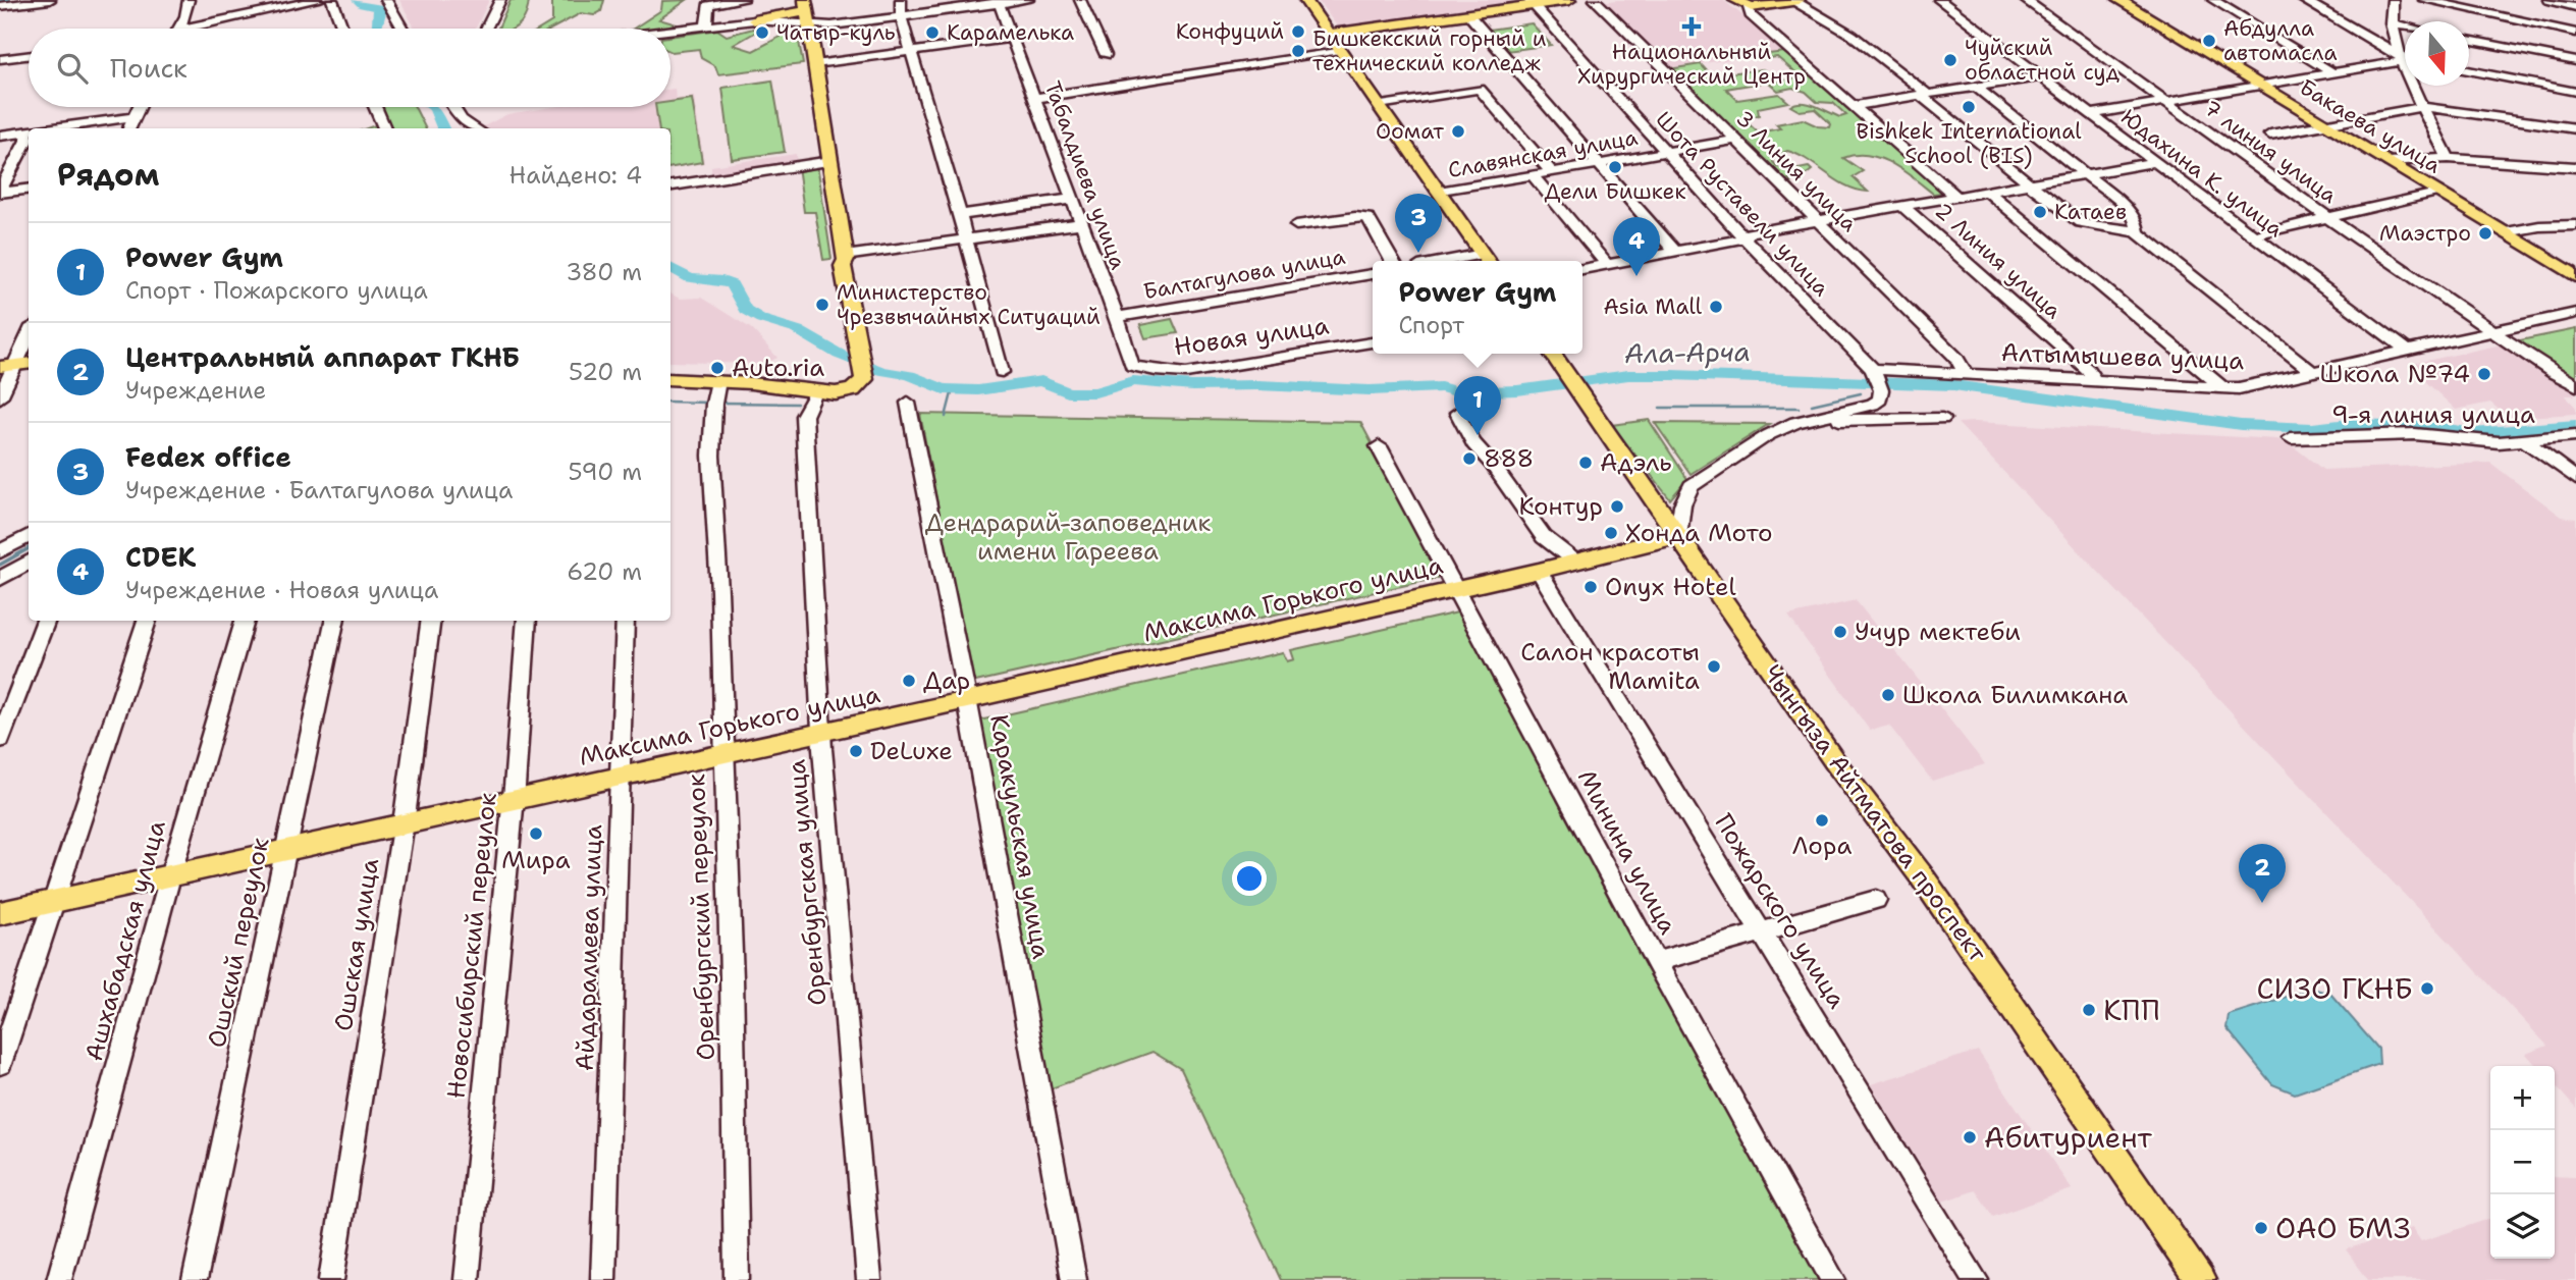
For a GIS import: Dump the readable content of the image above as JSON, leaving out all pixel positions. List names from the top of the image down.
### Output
{
  "streets": {
    "main road": ["Бакаева улица", "Максима Горького улица", "Чынгыза Айтматова проспект"],
    "street": [
      "7 линия улица",
      "Славянская улица",
      "3 Линия улица",
      "Юдахина К. улица",
      "Табалдиева улица",
      "Шота Руставели улица",
      "2 Линия улица",
      "Балтагулова улица",
      "Новая улица",
      "Алтымышева улица",
      "9-я линия улица",
      "Каракульская улица",
      "Минина улица",
      "Оренбургская улица",
      "Пожарского улица",
      "Оренбургский переулок",
      "Ашхабадская улица",
      "Ошский переулок",
      "Ошская улица",
      "Новосибирский переулок",
      "Айдаралиева улица"
    ]
  },
  "crossings": [
    ["Бакаева улица", "7 линия улица"],
    ["Бакаева улица", "Юдахина К. улица"],
    ["7 линия улица", "Алтымышева улица"],
    ["Славянская улица", "3 Линия улица"],
    ["Славянская улица", "Шота Руставели улица"],
    ["3 Линия улица", "Алтымышева улица"],
    ["Юдахина К. улица", "Алтымышева улица"],
    ["Табалдиева улица", "Балтагулова улица"],
    ["Табалдиева улица", "Новая улица"],
    ["Шота Руставели улица", "Алтымышева улица"],
    ["2 Линия улица", "Алтымышева улица"],
    ["Максима Горького улица", "Чынгыза Айтматова проспект"],
    ["Максима Горького улица", "Каракульская улица"],
    ["Максима Горького улица", "Минина улица"],
    ["Максима Горького улица", "Оренбургская улица"],
    ["Максима Горького улица", "Пожарского улица"],
    ["Максима Горького улица", "Оренбургский переулок"],
    ["Максима Горького улица", "Ашхабадская улица"],
    ["Максима Горького улица", "Ошский переулок"],
    ["Максима Горького улица", "Ошская улица"],
    ["Максима Горького улица", "Новосибирский переулок"],
    ["Максима Горького улица", "Айдаралиева улица"]
  ],
  "water": ["Ала-Арча"],
  "parks": ["Дендрарий-заповедник имени Гареева"],
  "places": {
    "health": ["Национальный Хирургический Центр"],
    "other": [
      "Конфуций",
      "Чатыр-куль",
      "Карамелька",
      "Абдулла автомасла",
      "Бишкекский горный и технический колледж",
      "Чуйский областной суд",
      "Bishkek International School (BIS)",
      "Оомат",
      "Дели Бишкек",
      "Катаев",
      "Маэстро",
      "Министерство Чрезвычайных Ситуаций",
      "Asia Mall",
      "Auto.ria",
      "Школа №74",
      "888",
      "Адэль",
      "Контур",
      "Хонда Мото",
      "Onyx Hotel",
      "Учур мектеби",
      "Салон красоты Mamita",
      "Дар",
      "Школа Билимкана",
      "DeLuxe",
      "Лора",
      "Мира",
      "СИЗО ГКНБ",
      "КПП",
      "Абитуриент",
      "ОАО БМЗ"
    ]
  },
  "north": "bottom",
  "page": {
    "search": "Поиск",
    "heading": ["Рядом", "Найдено: 4"],
    "pins": [
      "3",
      "4",
      "1",
      "2"
    ],
    "list": [
      {
        "mark": "1",
        "name": "Power Gym",
        "note": "Спорт · Пожарского улица",
        "value": "380 m"
      },
      {
        "mark": "2",
        "name": "Центральный аппарат ГКНБ",
        "note": "Учреждение",
        "value": "520 m"
      },
      {
        "mark": "3",
        "name": "Fedex office",
        "note": "Учреждение · Балтагулова улица",
        "value": "590 m"
      },
      {
        "mark": "4",
        "name": "CDEK",
        "note": "Учреждение · Новая улица",
        "value": "620 m"
      }
    ],
    "popup": ["Power Gym", "Спорт"],
    "map_buttons": ["+", "−"]
  }
}
